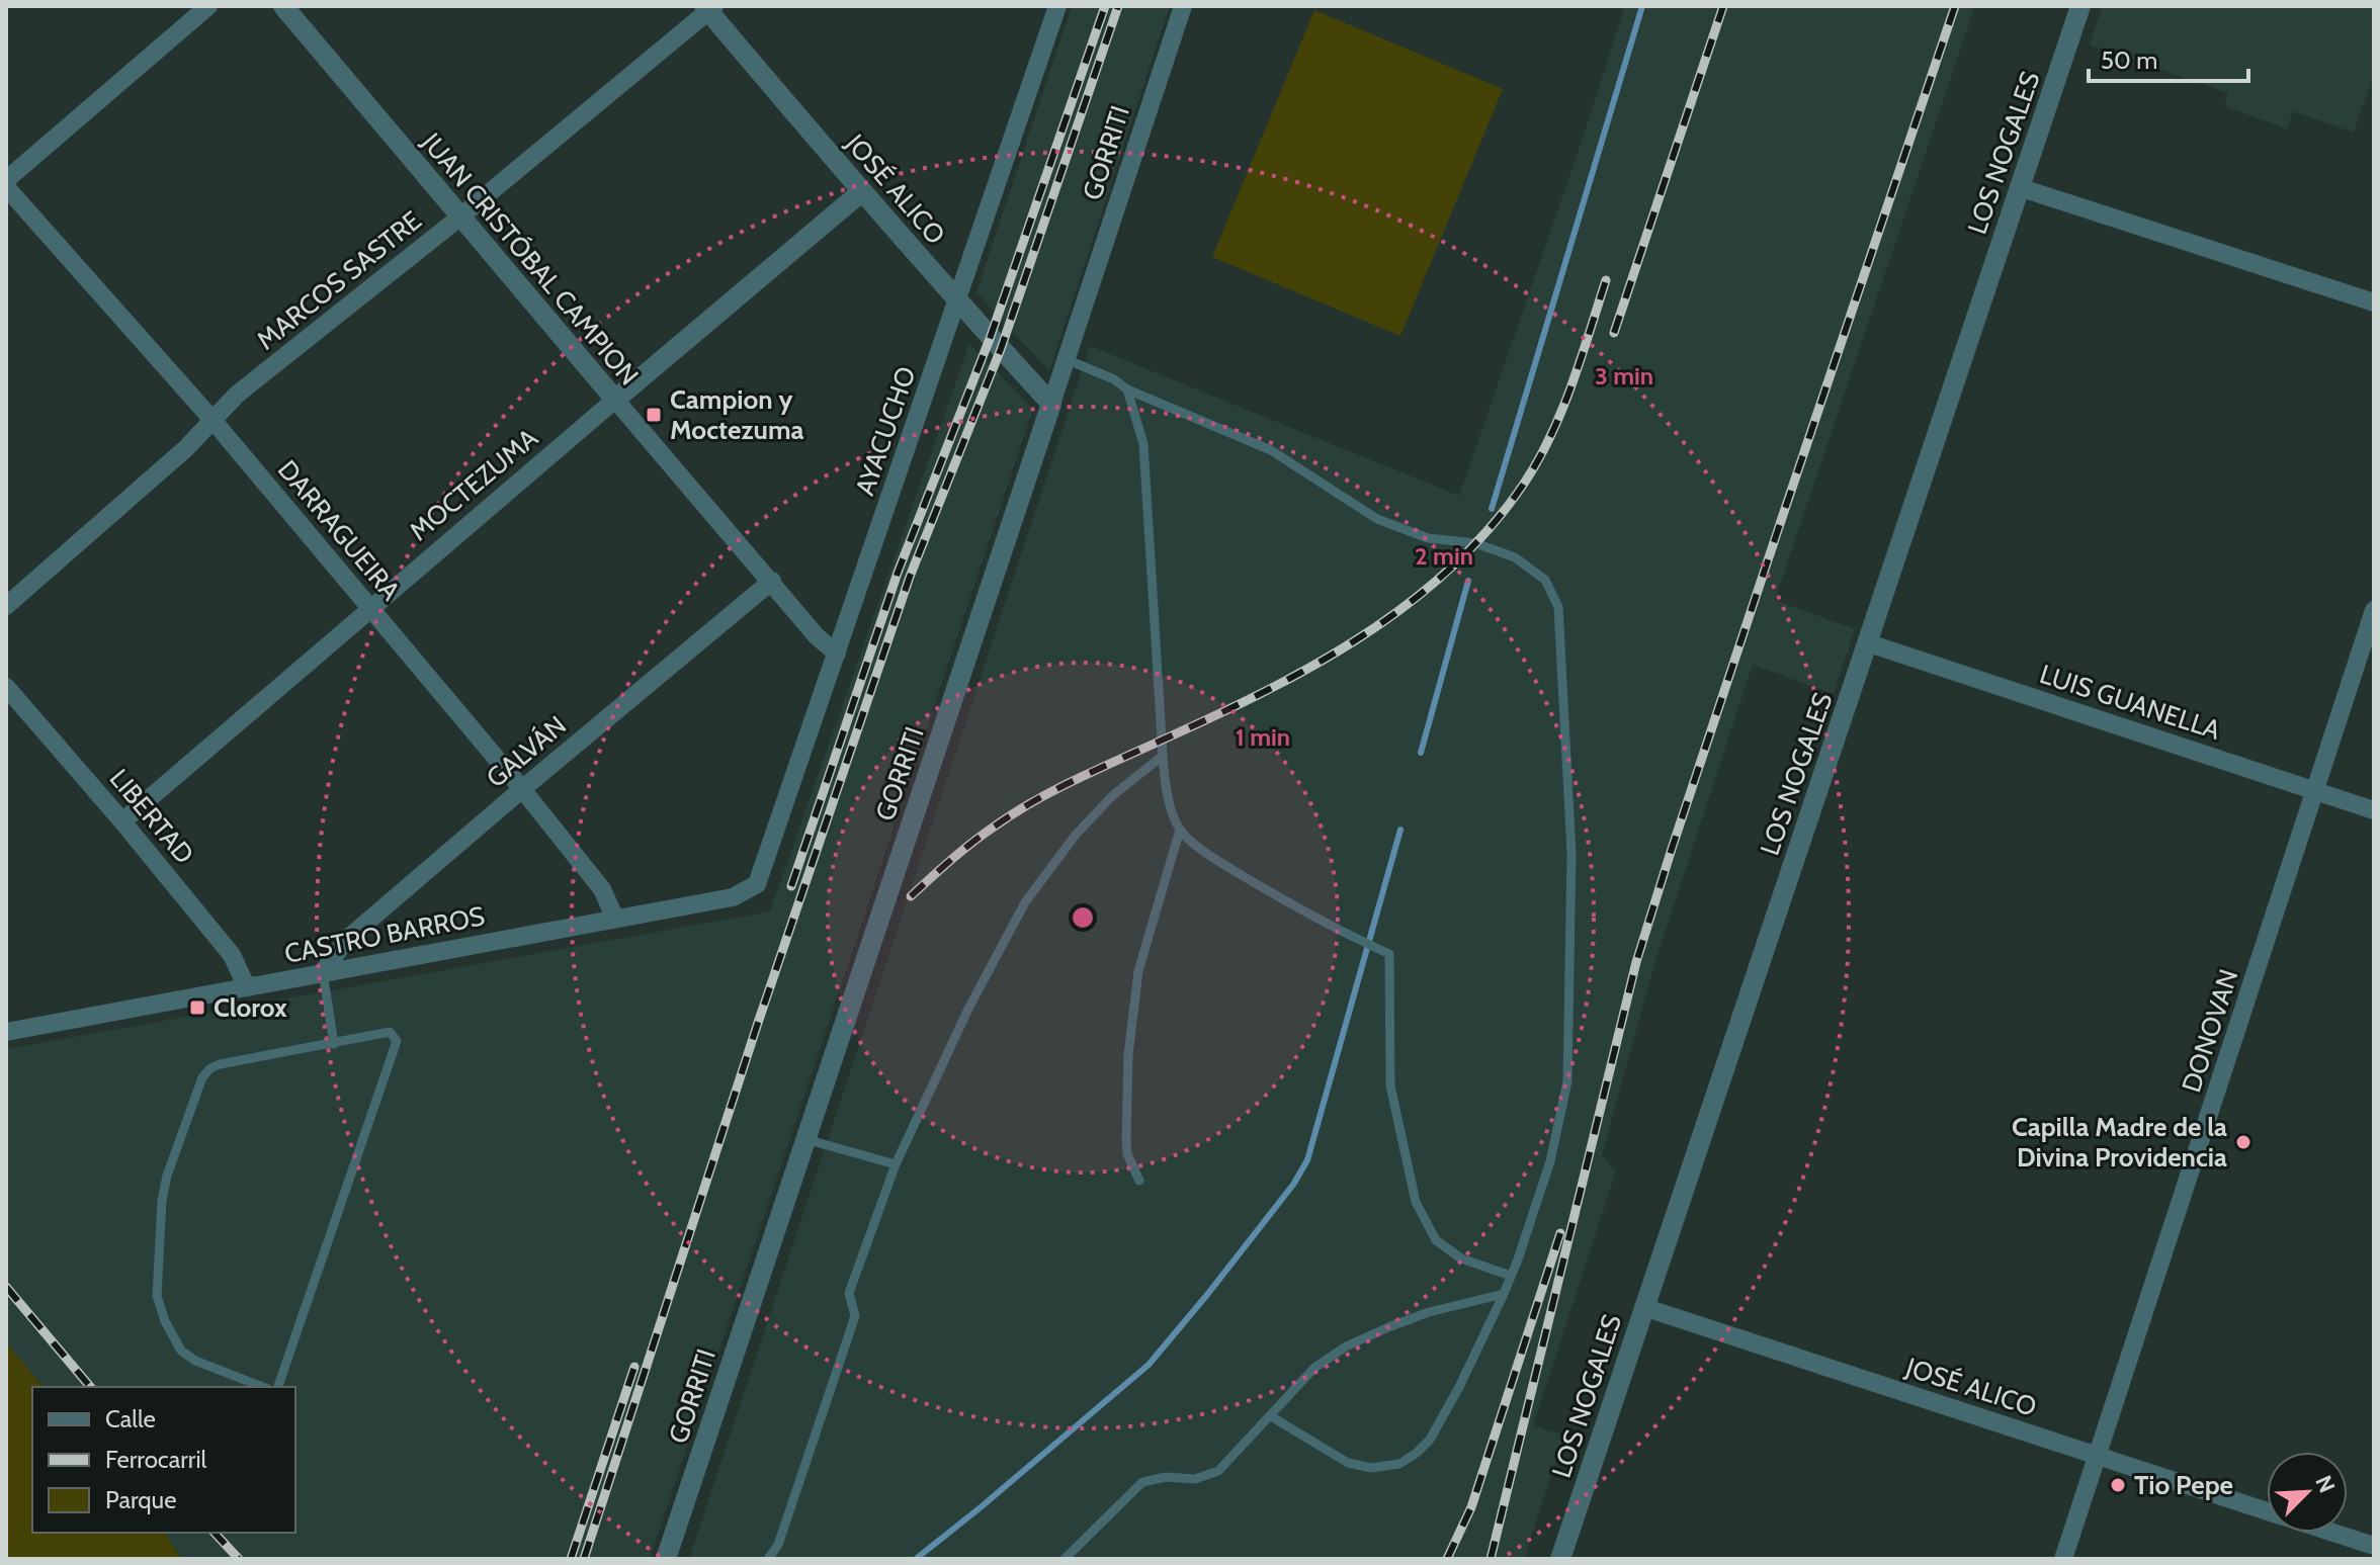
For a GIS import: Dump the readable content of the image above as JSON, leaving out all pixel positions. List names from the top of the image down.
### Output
{
  "streets": {
    "street": [
      "GORRITI",
      "LOS NOGALES",
      "JOSÉ ALICO",
      "JUAN CRISTÓBAL CAMPION",
      "MARCOS SASTRE",
      "AYACUCHO",
      "MOCTEZUMA",
      "DARRAGUEIRA",
      "LUIS GUANELLA",
      "GALVÁN",
      "LIBERTAD",
      "CASTRO BARROS",
      "DONOVAN"
    ]
  },
  "crossings": [
    ["GORRITI", "JOSÉ ALICO"],
    ["LOS NOGALES", "JOSÉ ALICO"],
    ["LOS NOGALES", "LUIS GUANELLA"],
    ["JOSÉ ALICO", "MARCOS SASTRE"],
    ["JOSÉ ALICO", "AYACUCHO"],
    ["JOSÉ ALICO", "MOCTEZUMA"],
    ["JOSÉ ALICO", "DONOVAN"],
    ["JUAN CRISTÓBAL CAMPION", "MARCOS SASTRE"],
    ["JUAN CRISTÓBAL CAMPION", "AYACUCHO"],
    ["JUAN CRISTÓBAL CAMPION", "MOCTEZUMA"],
    ["JUAN CRISTÓBAL CAMPION", "GALVÁN"],
    ["MARCOS SASTRE", "DARRAGUEIRA"],
    ["AYACUCHO", "CASTRO BARROS"],
    ["MOCTEZUMA", "DARRAGUEIRA"],
    ["MOCTEZUMA", "LIBERTAD"],
    ["DARRAGUEIRA", "GALVÁN"],
    ["DARRAGUEIRA", "CASTRO BARROS"],
    ["LUIS GUANELLA", "DONOVAN"],
    ["GALVÁN", "CASTRO BARROS"],
    ["LIBERTAD", "CASTRO BARROS"]
  ],
  "places": {
    "transit": ["Campion y Moctezuma", "Clorox"],
    "other": ["Capilla Madre de la Divina Providencia", "Tio Pepe"]
  },
  "legend": ["Calle", "Ferrocarril", "Parque"],
  "scale_bar": "50 m",
  "north": "top right",
  "rings": ["3 min", "2 min", "1 min"]
}
